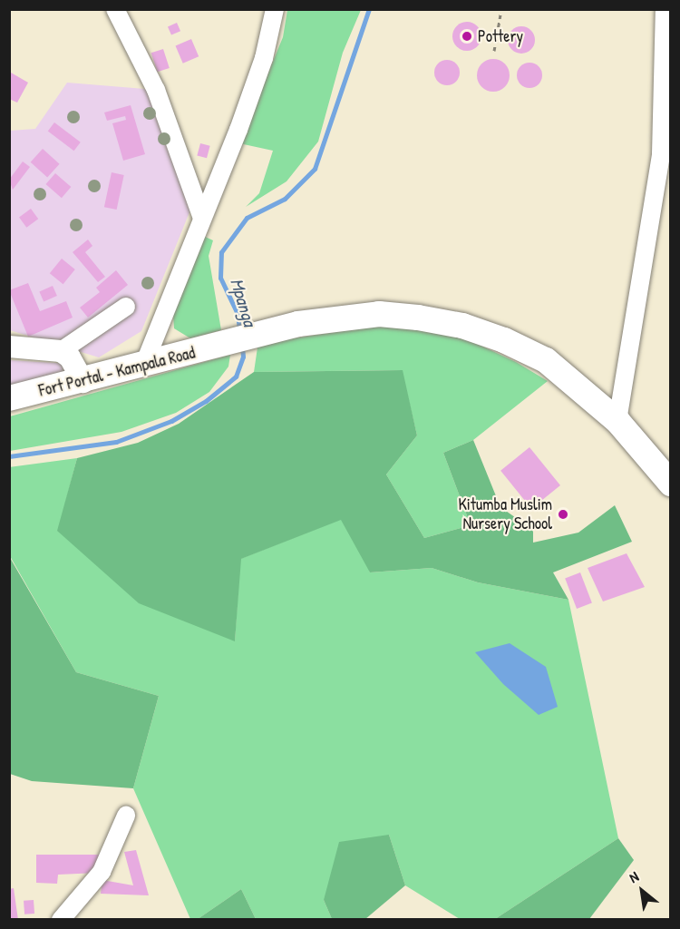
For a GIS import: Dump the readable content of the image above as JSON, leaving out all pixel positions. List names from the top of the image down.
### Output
{
  "streets": {
    "highway": ["Fort Portal - Kampala Road"]
  },
  "water": ["Mpanga"],
  "places": ["Pottery", "Kitumba Muslim Nursery School"],
  "north": "top left"
}
